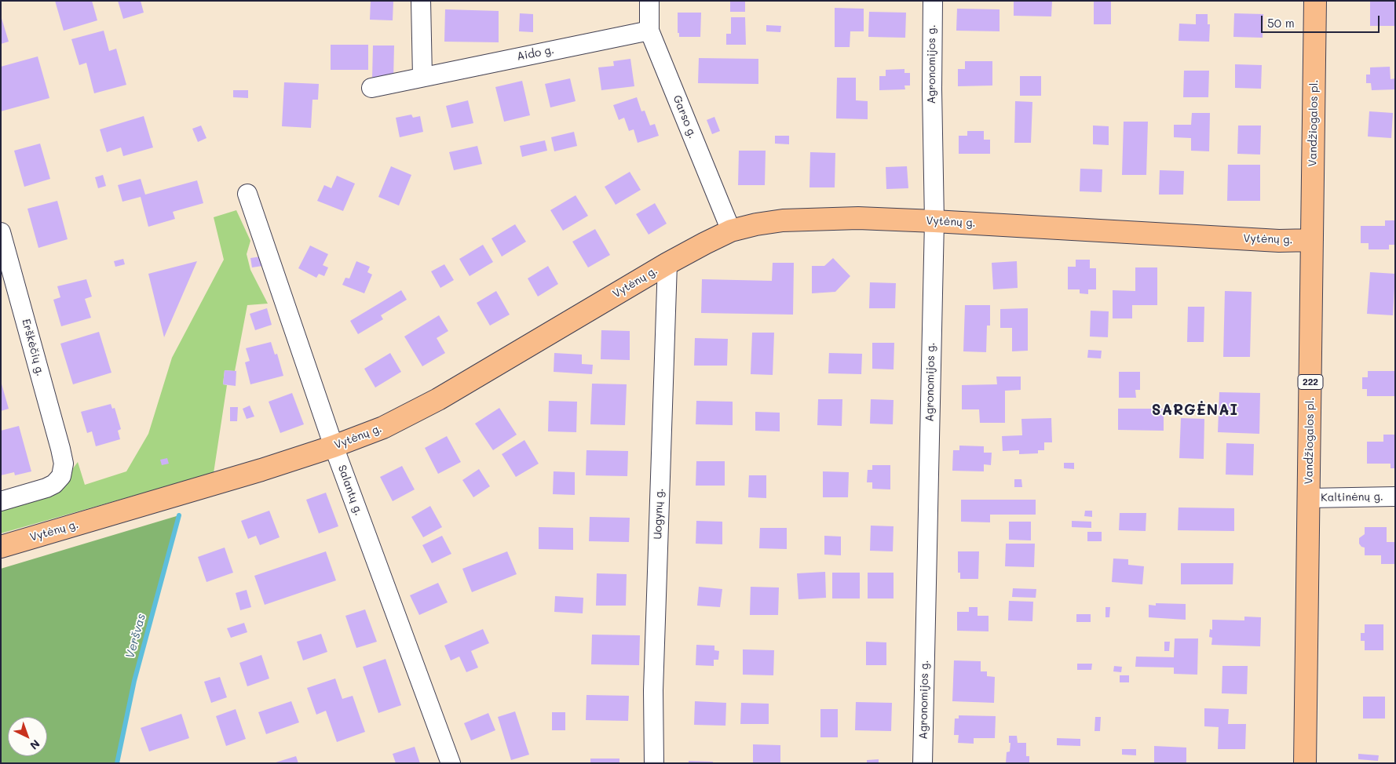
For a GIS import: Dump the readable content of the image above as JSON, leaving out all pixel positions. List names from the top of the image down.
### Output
{
  "streets": {
    "main road": ["Vandžiogalos pl.", "Vytėnų g.", "222"],
    "street": [
      "Aido g.",
      "Agronomijos g.",
      "Garso g.",
      "Erškėčių g.",
      "Salantų g.",
      "Kaltinėnų g.",
      "Uogynų g."
    ]
  },
  "crossings": [
    ["Aido g.", "Garso g."],
    ["Agronomijos g.", "Vytėnų g."],
    ["Garso g.", "Vytėnų g."],
    ["Vandžiogalos pl.", "Vytėnų g."],
    ["Vandžiogalos pl.", "Kaltinėnų g."],
    ["Vytėnų g.", "Salantų g."],
    ["Vytėnų g.", "Uogynų g."]
  ],
  "districts": ["SARGĖNAI"],
  "water": ["Veršvas"],
  "scale_bar": "50 m",
  "north": "bottom right"
}
